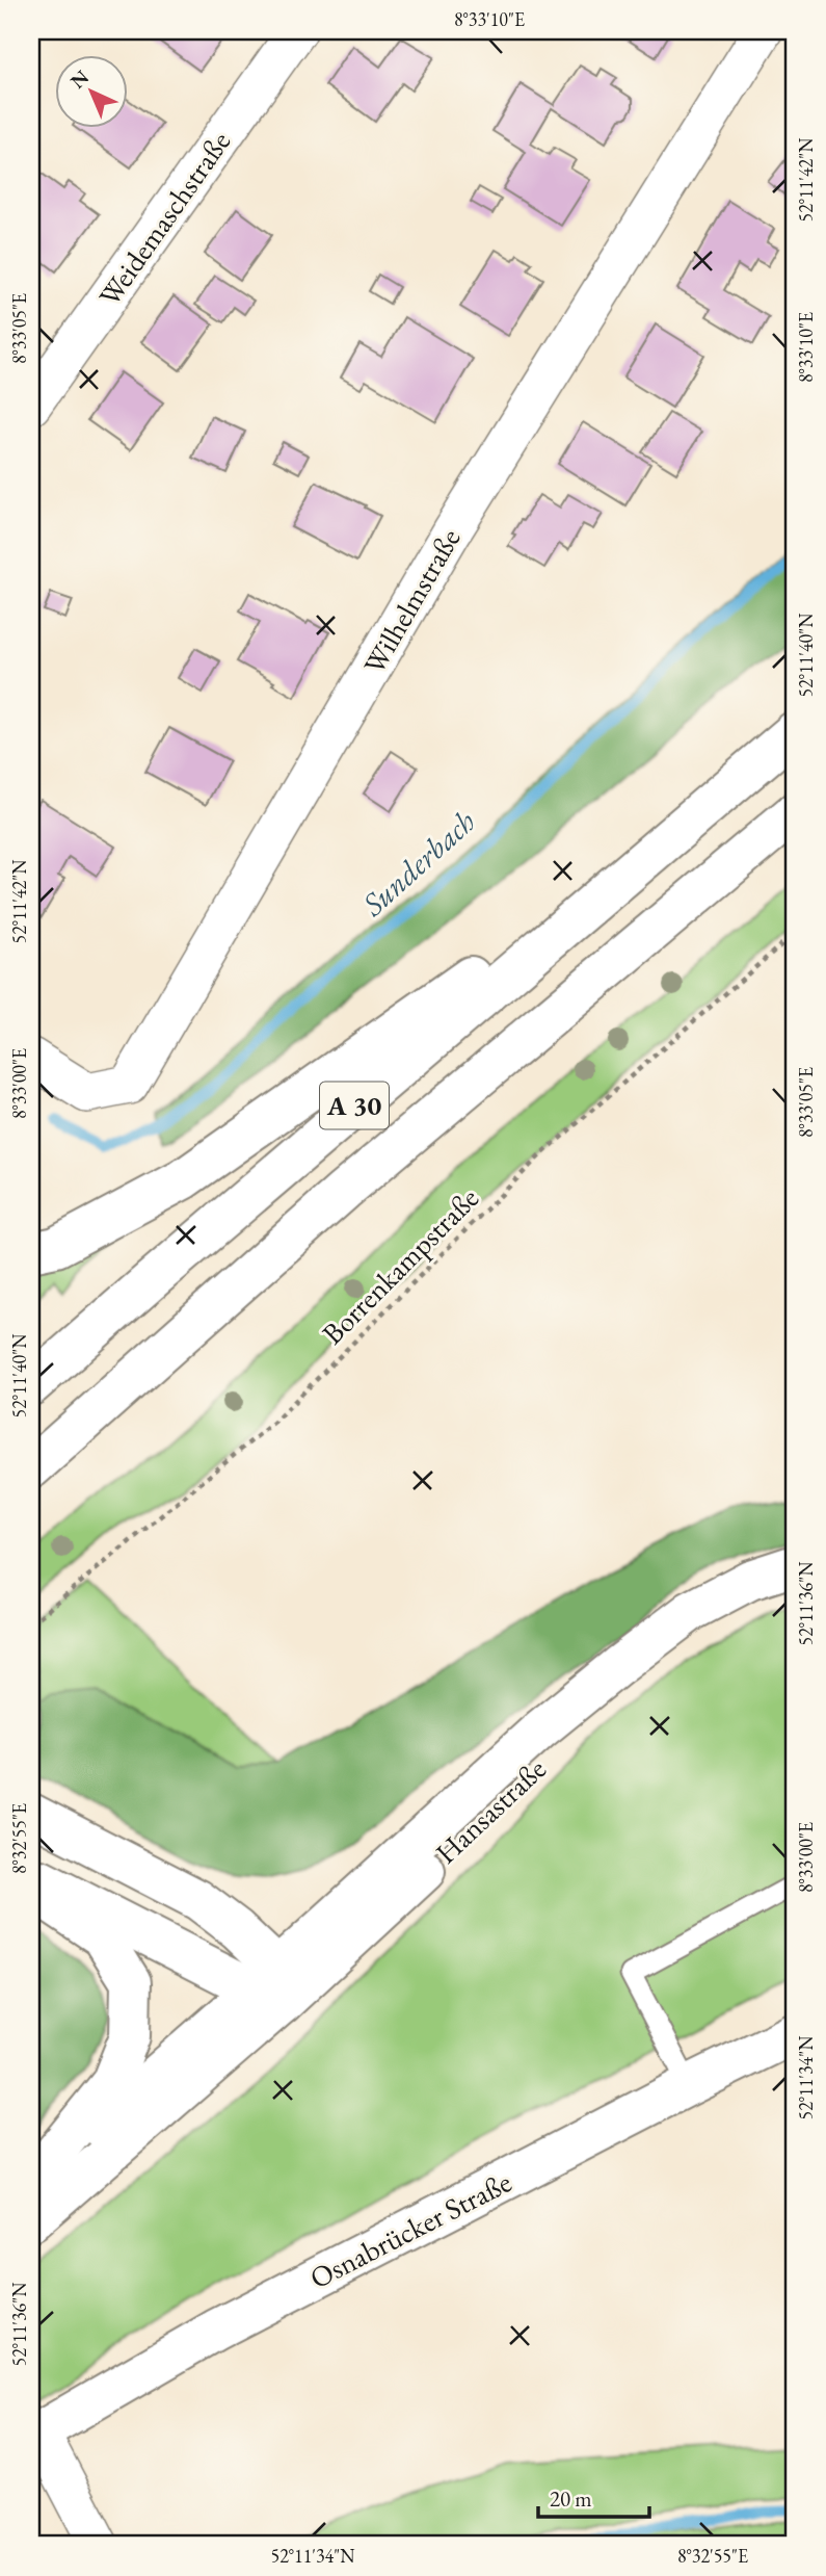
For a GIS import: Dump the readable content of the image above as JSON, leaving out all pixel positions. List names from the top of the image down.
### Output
{
  "streets": {
    "main road": ["A 30", "Hansastraße", "Osnabrücker Straße"],
    "street": ["Weidemaschstraße", "Wilhelmstraße"],
    "path": ["Borrenkampstraße"]
  },
  "water": ["Sunderbach"],
  "scale_bar": "20 m",
  "north": "top left",
  "coordinates": [
    "8°33'10\"E",
    "52°11'42\"N",
    "8°33'05\"E",
    "52°11'40\"N",
    "8°33'00\"E",
    "52°11'36\"N",
    "8°32'55\"E",
    "52°11'34\"N"
  ]
}
